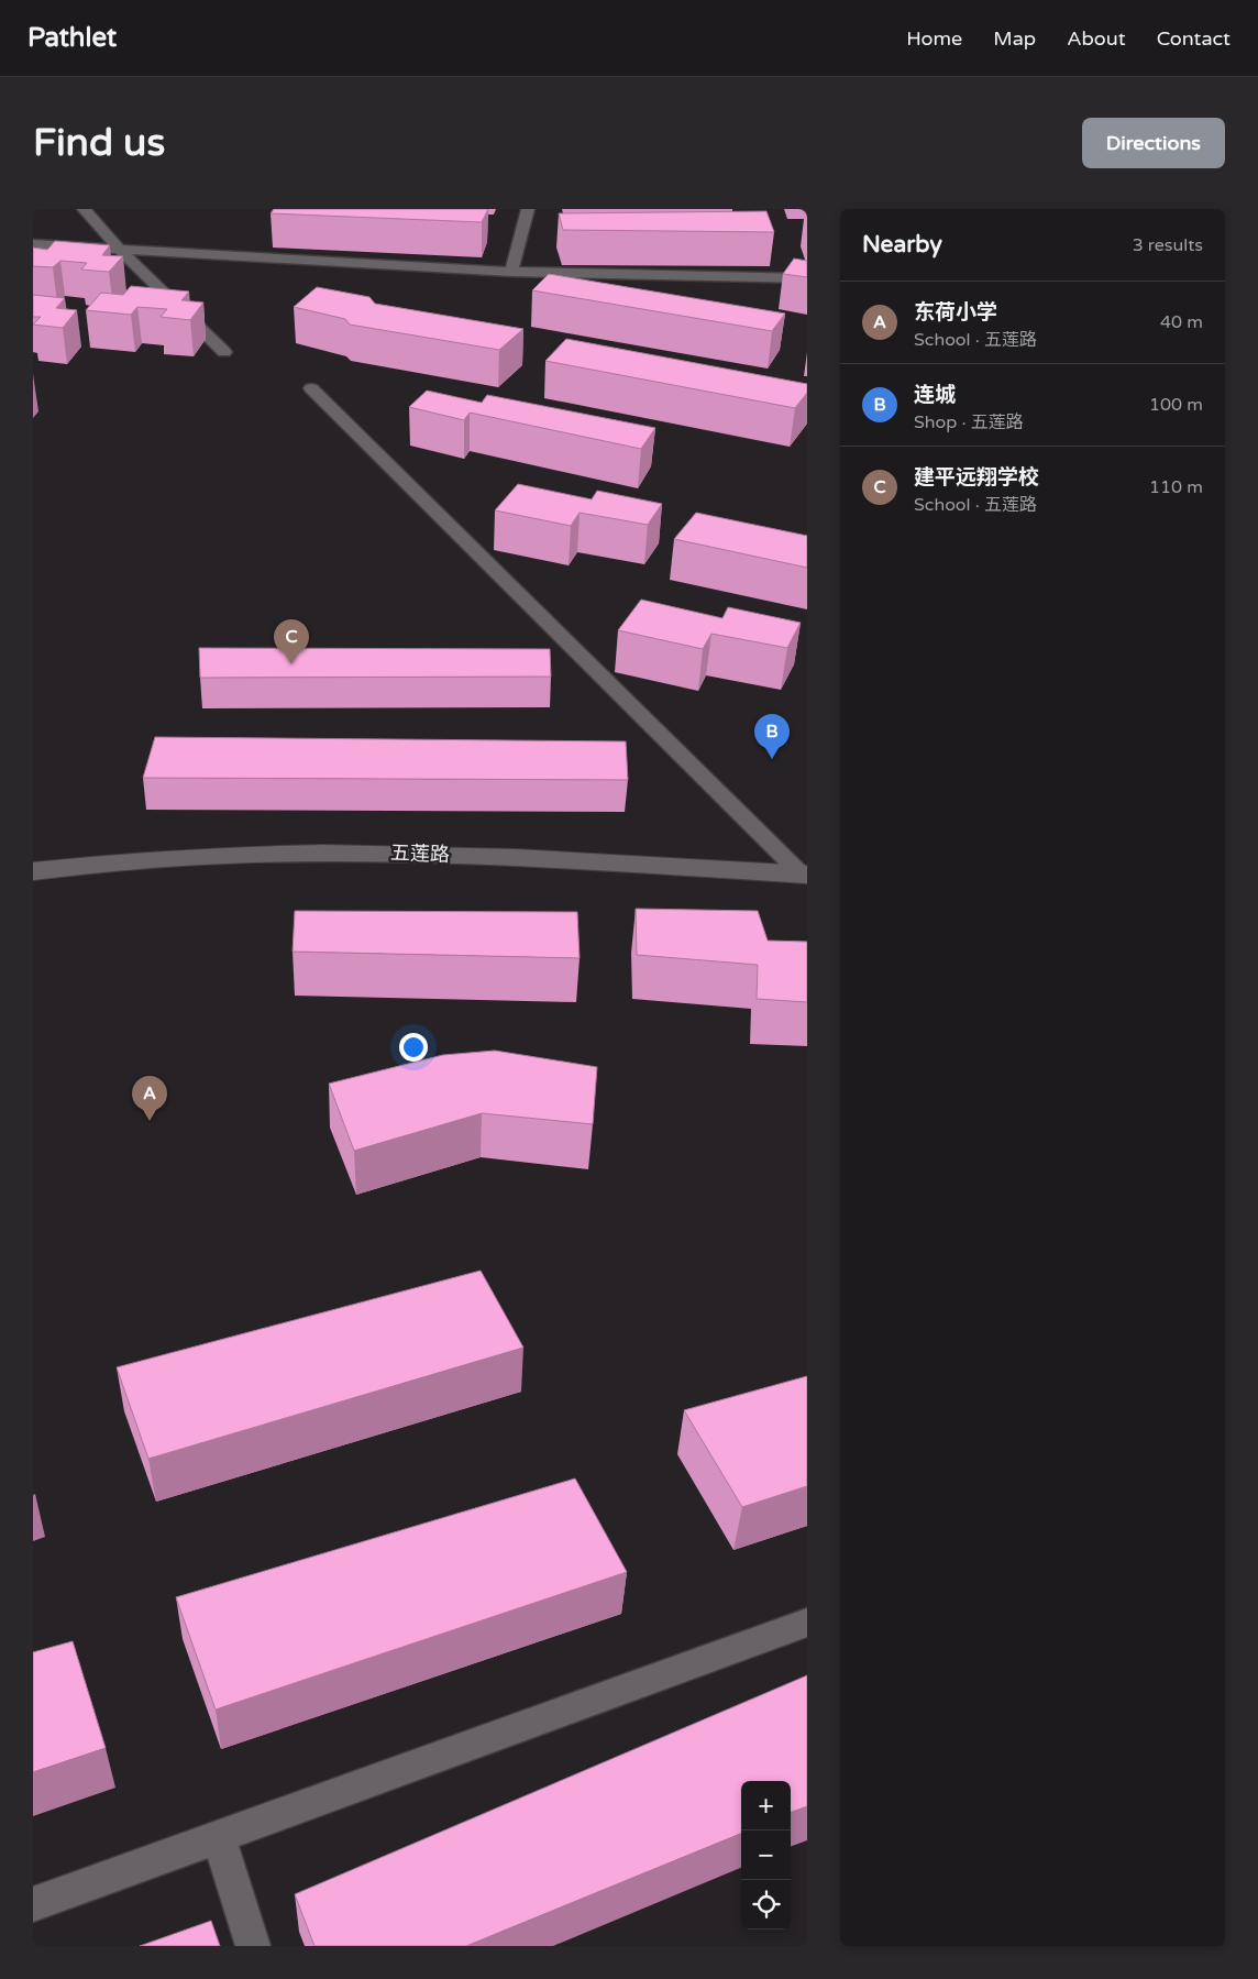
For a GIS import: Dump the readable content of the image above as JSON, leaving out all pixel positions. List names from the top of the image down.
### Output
{
  "streets": {
    "street": ["五莲路"]
  },
  "page": {
    "header": "Pathlet",
    "nav": [
      "Home",
      "Map",
      "About",
      "Contact"
    ],
    "buttons": "Directions",
    "title": "Find us",
    "heading": ["Nearby", "3 results"],
    "list": [
      {
        "mark": "A",
        "name": "东荷小学",
        "note": "School · 五莲路",
        "value": "40 m"
      },
      {
        "mark": "B",
        "name": "连城",
        "note": "Shop · 五莲路",
        "value": "100 m"
      },
      {
        "mark": "C",
        "name": "建平远翔学校",
        "note": "School · 五莲路",
        "value": "110 m"
      }
    ],
    "pins": ["C", "B", "A"],
    "map_buttons": ["+", "−"]
  }
}
